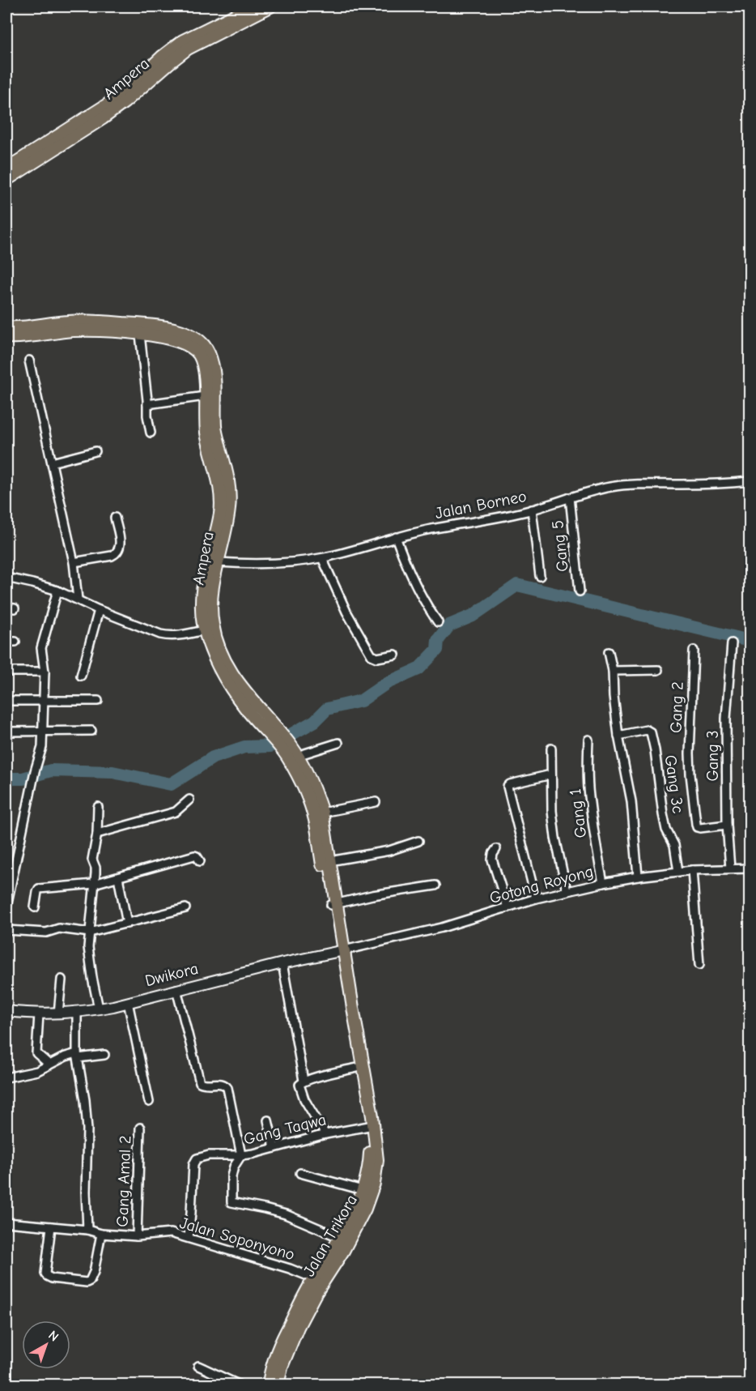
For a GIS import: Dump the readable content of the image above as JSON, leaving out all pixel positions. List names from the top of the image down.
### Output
{
  "streets": {
    "main road": ["Ampera", "Jalan Trikora"],
    "street": [
      "Jalan Borneo",
      "Gang 5",
      "Gang 2",
      "Gang 3",
      "Gang 3c",
      "Gang 1",
      "Gotong Royong",
      "Dwikora",
      "Gang Taqwa",
      "Gang Amal 2",
      "Jalan Soponyono"
    ]
  },
  "crossings": [
    ["Ampera", "Jalan Borneo"],
    ["Ampera", "Gotong Royong"],
    ["Ampera", "Dwikora"],
    ["Ampera", "Jalan Trikora"],
    ["Jalan Borneo", "Gang 5"],
    ["Gang 2", "Gang 3"],
    ["Gang 3", "Gotong Royong"],
    ["Gang 3c", "Gotong Royong"],
    ["Gang 1", "Gotong Royong"],
    ["Gotong Royong", "Dwikora"],
    ["Gotong Royong", "Jalan Trikora"],
    ["Dwikora", "Jalan Trikora"],
    ["Gang Taqwa", "Jalan Trikora"],
    ["Gang Taqwa", "Jalan Soponyono"],
    ["Gang Amal 2", "Jalan Soponyono"],
    ["Jalan Trikora", "Jalan Soponyono"]
  ],
  "north": "top right"
}
